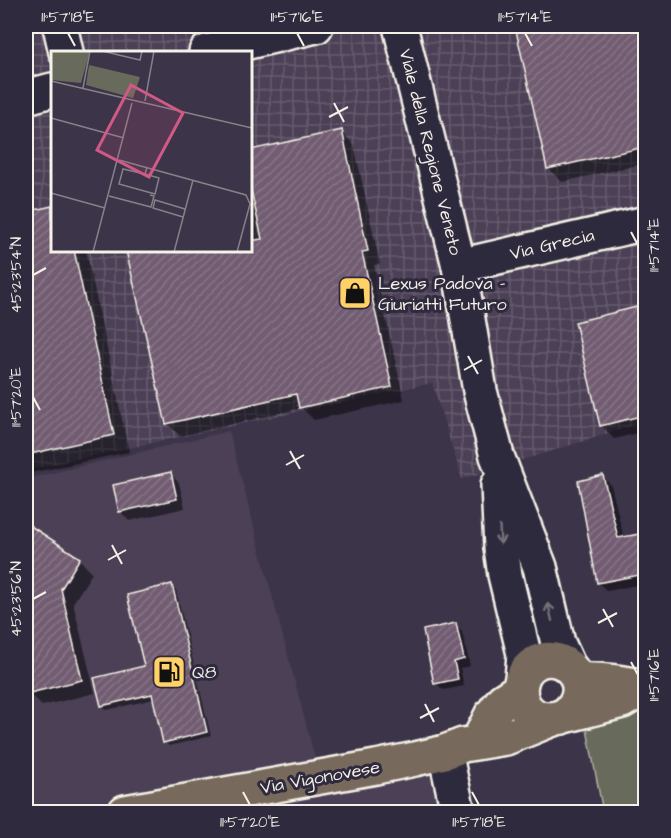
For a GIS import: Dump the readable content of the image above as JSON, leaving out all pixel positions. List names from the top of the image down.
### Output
{
  "streets": {
    "main road": ["Via Vigonovese"],
    "street": ["Viale della Regione Veneto", "Via Grecia"]
  },
  "crossings": [
    ["Viale della Regione Veneto", "Via Grecia"],
    ["Viale della Regione Veneto", "Via Vigonovese"]
  ],
  "places": {
    "shop": ["Lexus Padova - Giuriatti Futuro"],
    "fuel station": ["Q8"]
  },
  "coordinates": [
    "11°57'18\"E",
    "11°57'16\"E",
    "11°57'14\"E",
    "45°23'54\"N",
    "11°57'20\"E",
    "45°23'56\"N"
  ]
}
